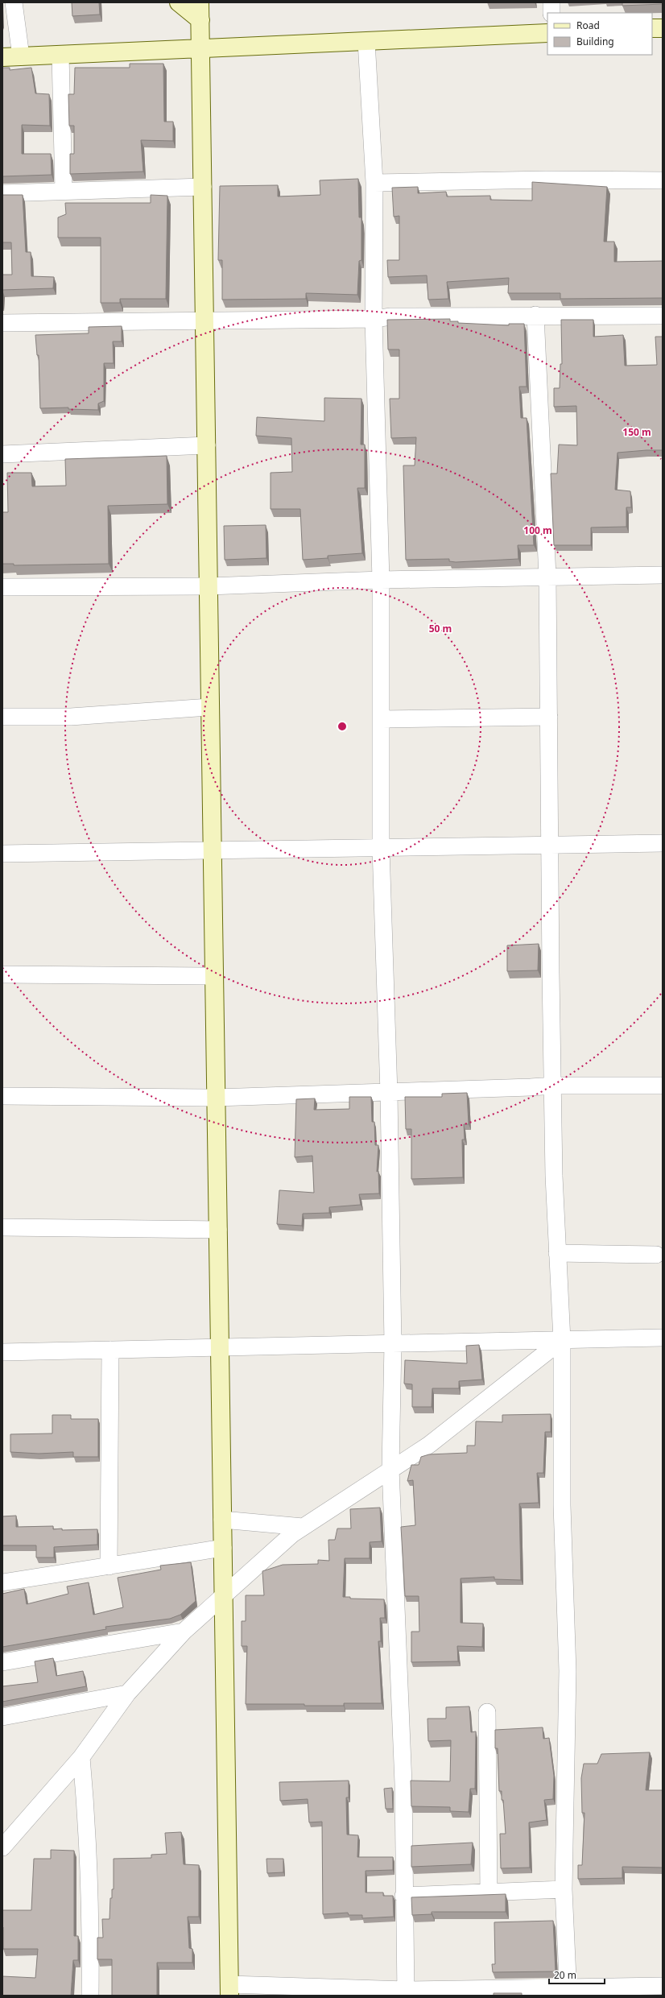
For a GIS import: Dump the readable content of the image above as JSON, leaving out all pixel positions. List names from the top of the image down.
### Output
{
  "legend": ["Road", "Building"],
  "scale_bar": "20 m",
  "rings": ["150 m", "100 m", "50 m"]
}
